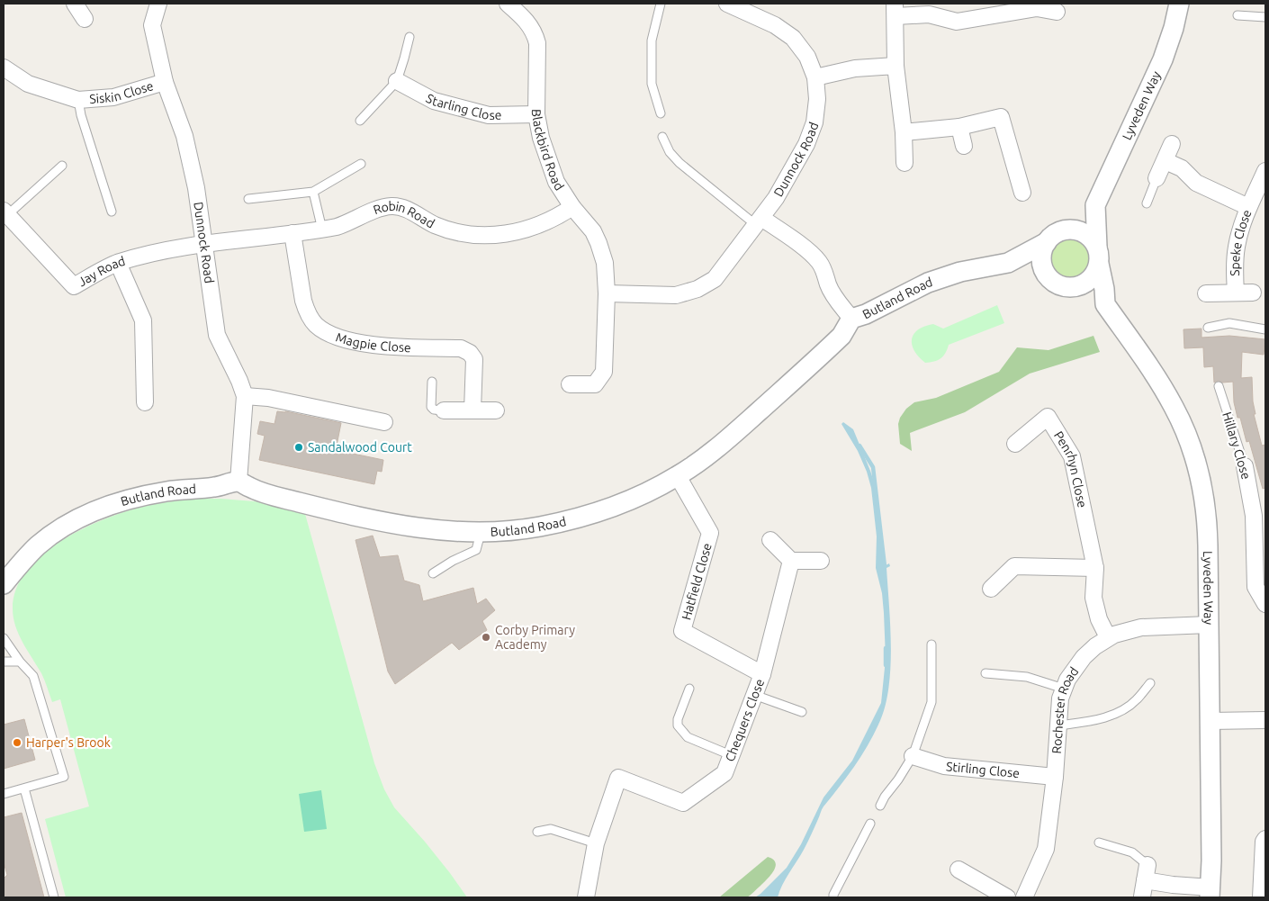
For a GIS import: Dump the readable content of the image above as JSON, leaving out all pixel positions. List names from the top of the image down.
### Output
{
  "streets": {
    "street": [
      "Siskin Close",
      "Starling Close",
      "Lyveden Way",
      "Blackbird Road",
      "Dunnock Road",
      "Robin Road",
      "Speke Close",
      "Jay Road",
      "Butland Road",
      "Magpie Close",
      "Hillary Close",
      "Penrhyn Close",
      "Hatfield Close",
      "Rochester Road",
      "Chequers Close",
      "Stirling Close"
    ]
  },
  "crossings": [
    ["Siskin Close", "Dunnock Road"],
    ["Starling Close", "Blackbird Road"],
    ["Lyveden Way", "Butland Road"],
    ["Lyveden Way", "Rochester Road"],
    ["Blackbird Road", "Robin Road"],
    ["Dunnock Road", "Robin Road"],
    ["Dunnock Road", "Jay Road"],
    ["Dunnock Road", "Butland Road"],
    ["Robin Road", "Jay Road"],
    ["Robin Road", "Magpie Close"],
    ["Butland Road", "Hatfield Close"],
    ["Penrhyn Close", "Rochester Road"],
    ["Hatfield Close", "Chequers Close"],
    ["Rochester Road", "Stirling Close"]
  ],
  "places": ["Sandalwood Court", "Corby Primary Academy", "Harper's Brook"]
}
